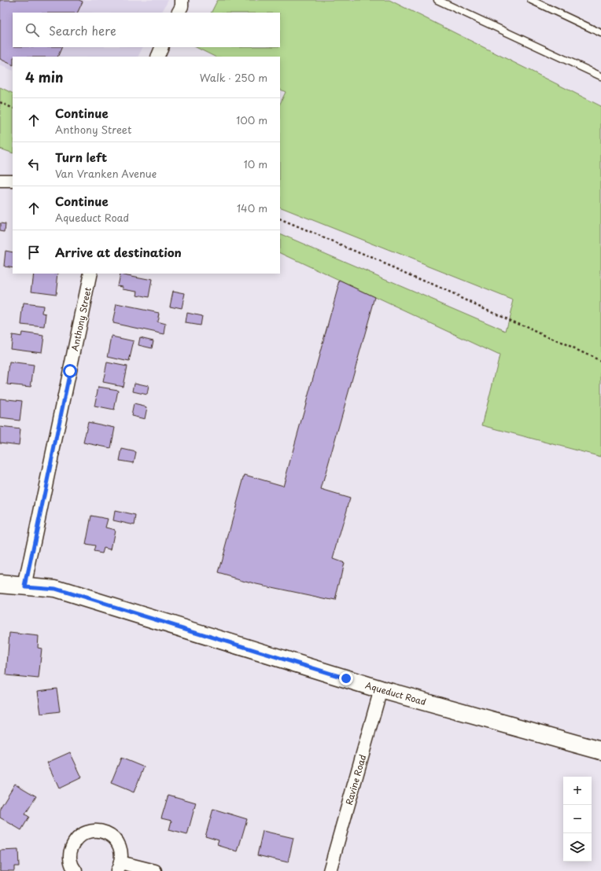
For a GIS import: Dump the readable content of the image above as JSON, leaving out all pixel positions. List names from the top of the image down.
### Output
{
  "streets": {
    "street": ["Anthony Street", "Aqueduct Road", "Ravine Road"]
  },
  "crossings": [
    ["Anthony Street", "Aqueduct Road"],
    ["Aqueduct Road", "Ravine Road"]
  ],
  "page": {
    "search": "Search here",
    "heading": ["4 min", "Walk · 250 m"],
    "list": [
      ["Continue", "Anthony Street", "100 m"],
      ["Turn left", "Van Vranken Avenue", "10 m"],
      ["Continue", "Aqueduct Road", "140 m"],
      "Arrive at destination"
    ],
    "map_buttons": ["+", "−"]
  }
}
